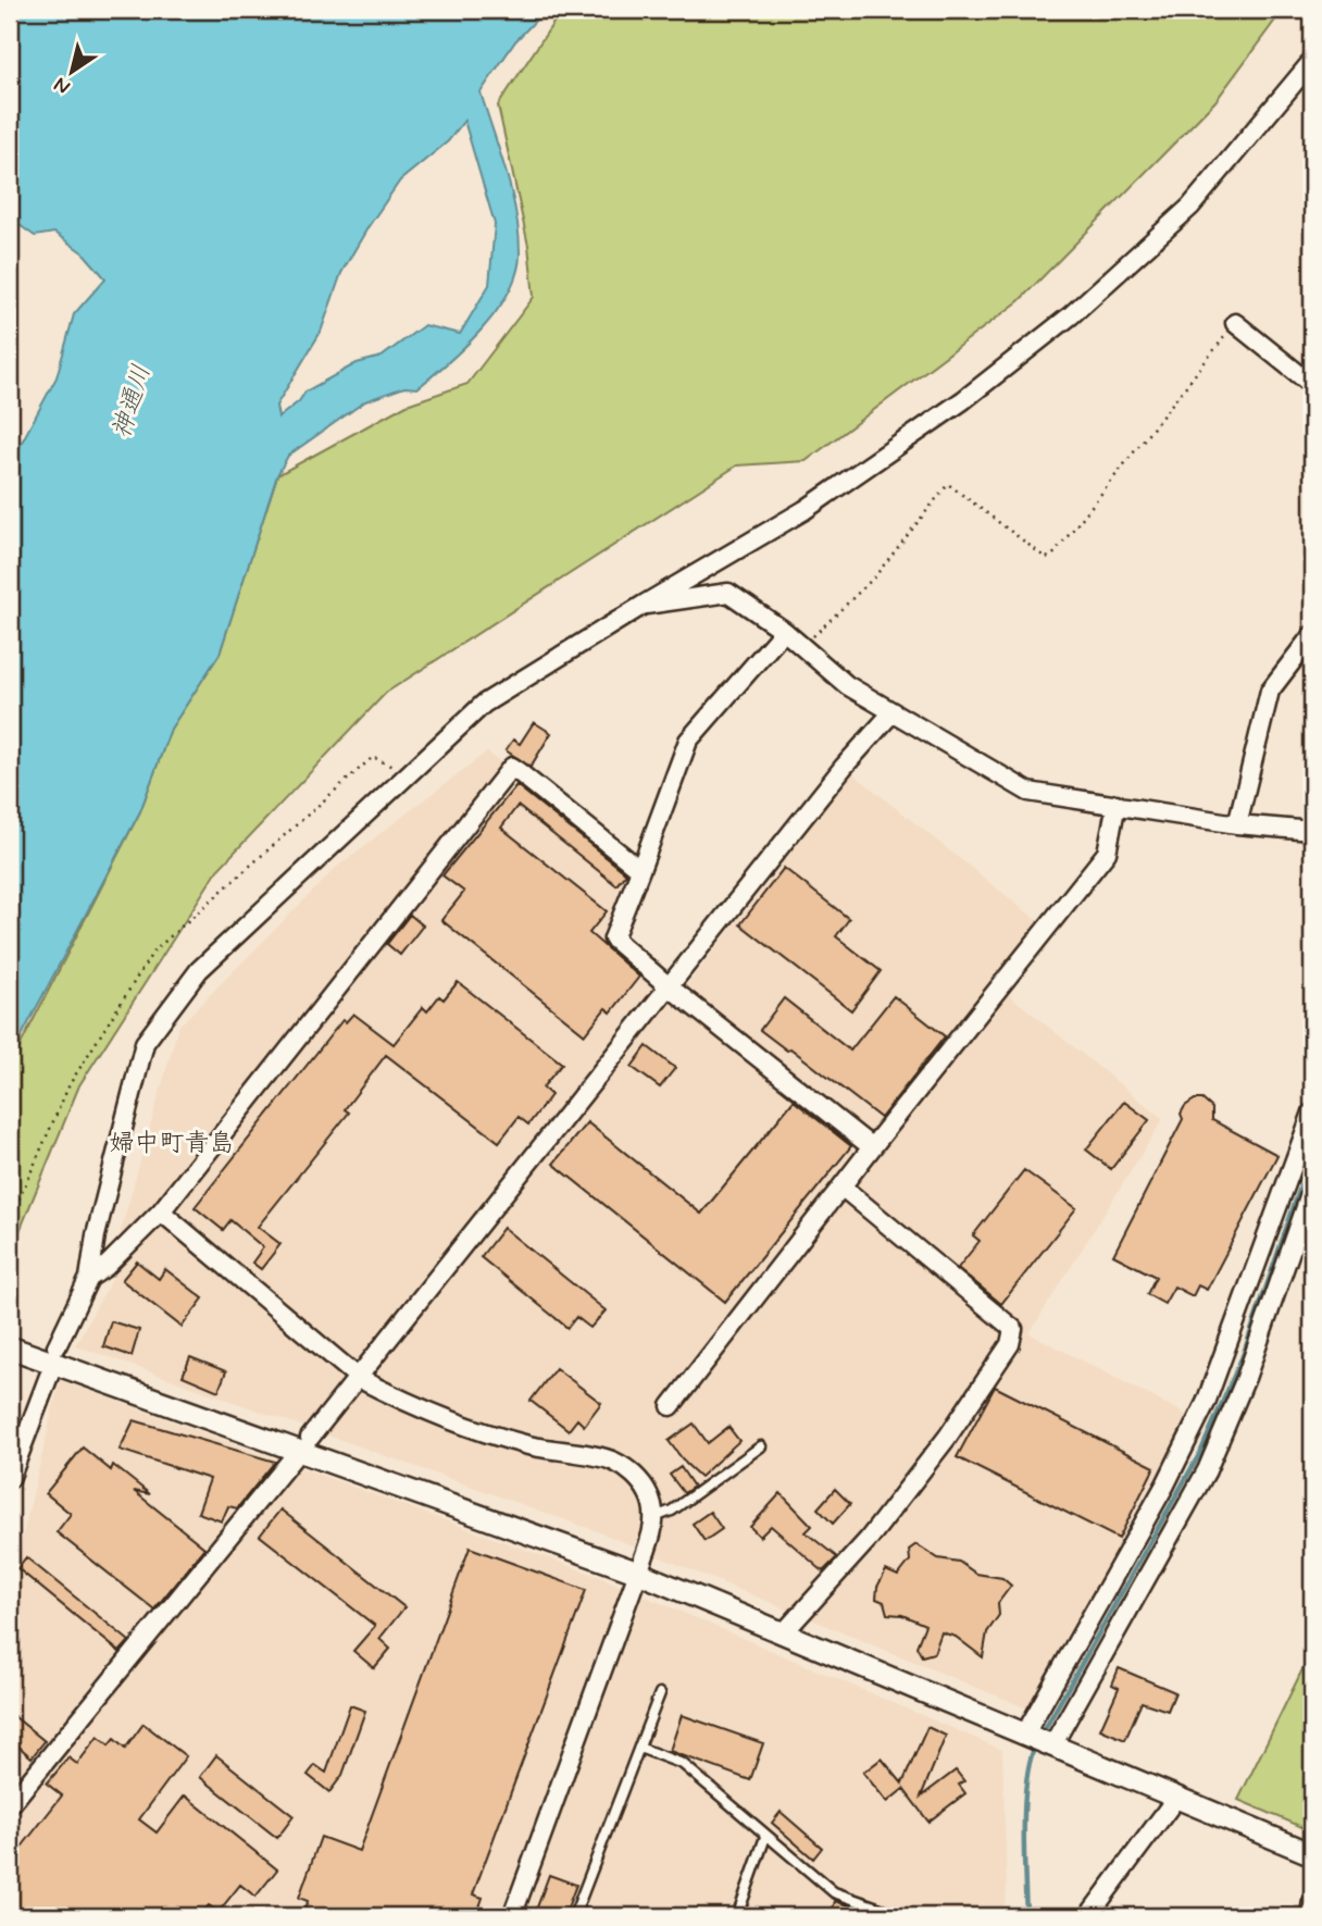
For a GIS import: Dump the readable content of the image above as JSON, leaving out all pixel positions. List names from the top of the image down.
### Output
{
  "districts": ["婦中町青島"],
  "water": ["神通川"],
  "north": "bottom left"
}
